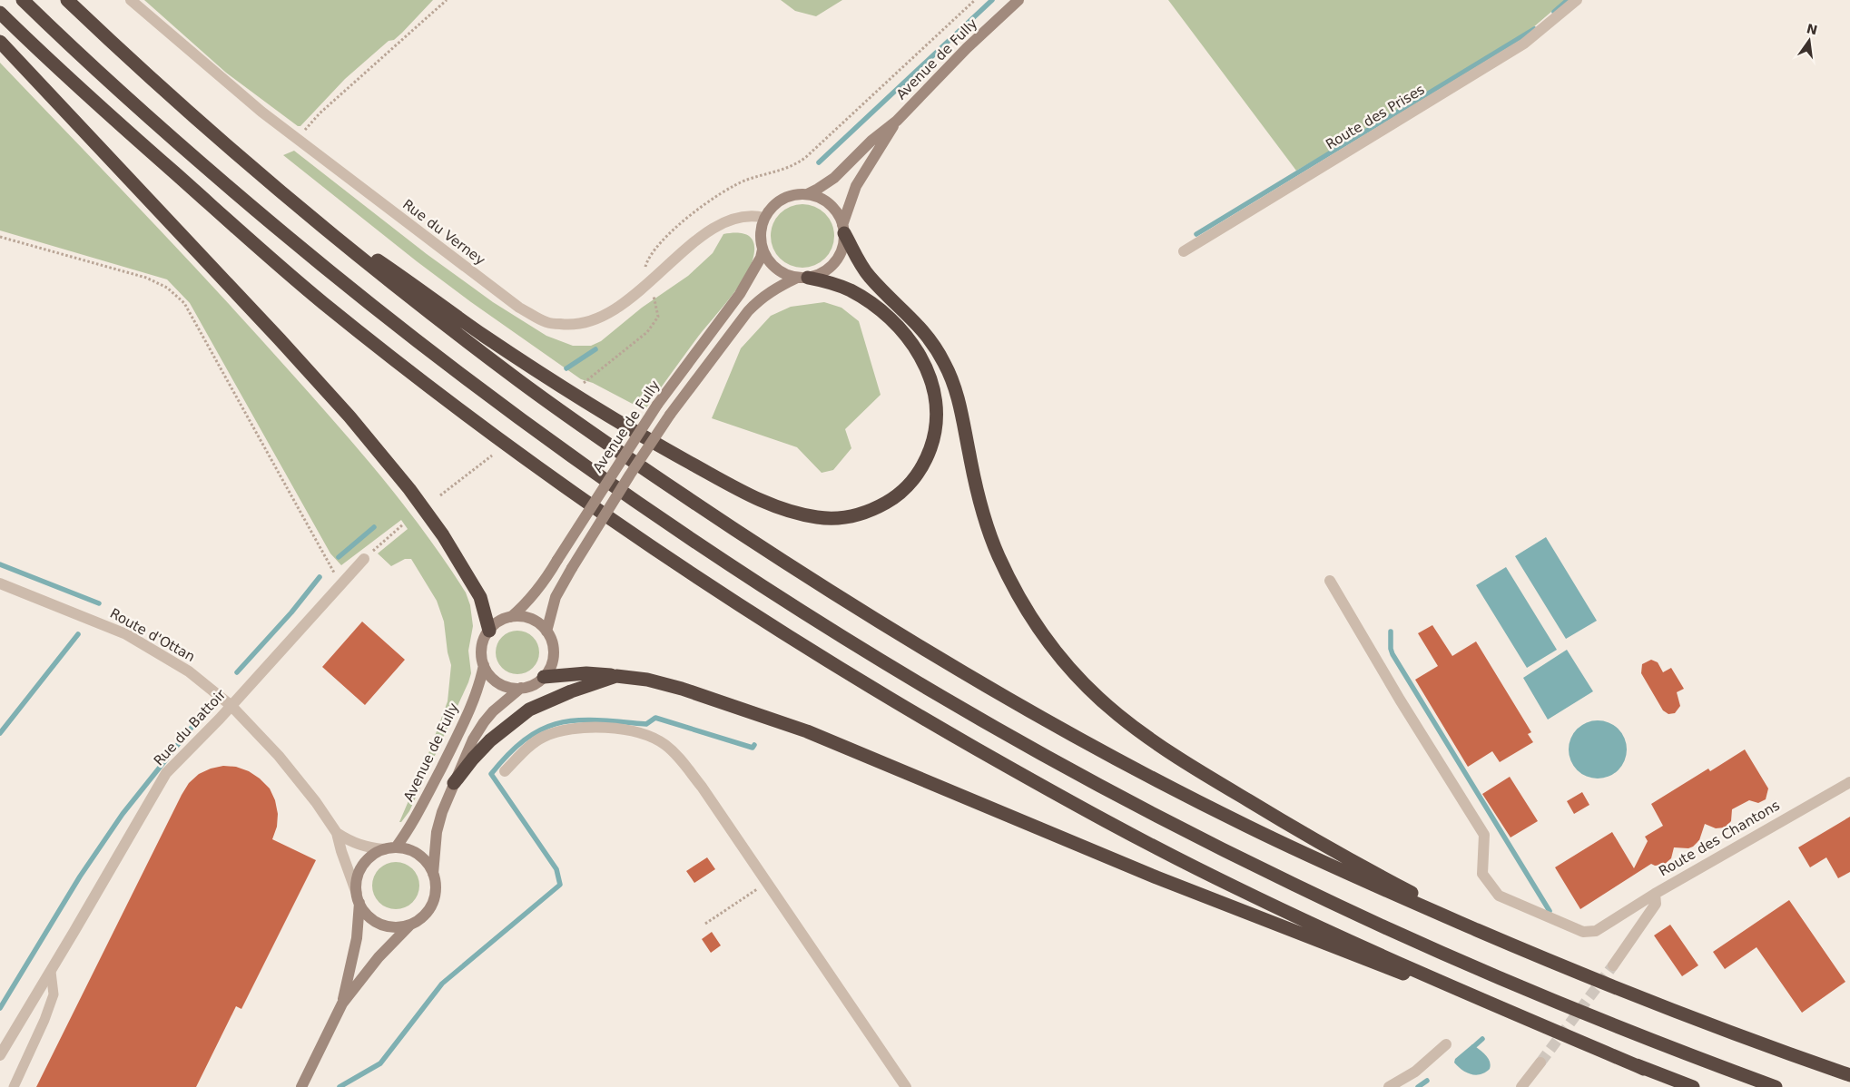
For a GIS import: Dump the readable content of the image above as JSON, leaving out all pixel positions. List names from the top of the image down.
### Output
{
  "streets": {
    "main road": ["Avenue de Fully"],
    "street": [
      "Route des Prises",
      "Rue du Verney",
      "Route d'Ottan",
      "Rue du Battoir",
      "Route des Chantons"
    ]
  },
  "crossings": [
    ["Avenue de Fully", "Rue du Verney"],
    ["Avenue de Fully", "Route d'Ottan"],
    ["Route d'Ottan", "Rue du Battoir"]
  ],
  "north": "top"
}
